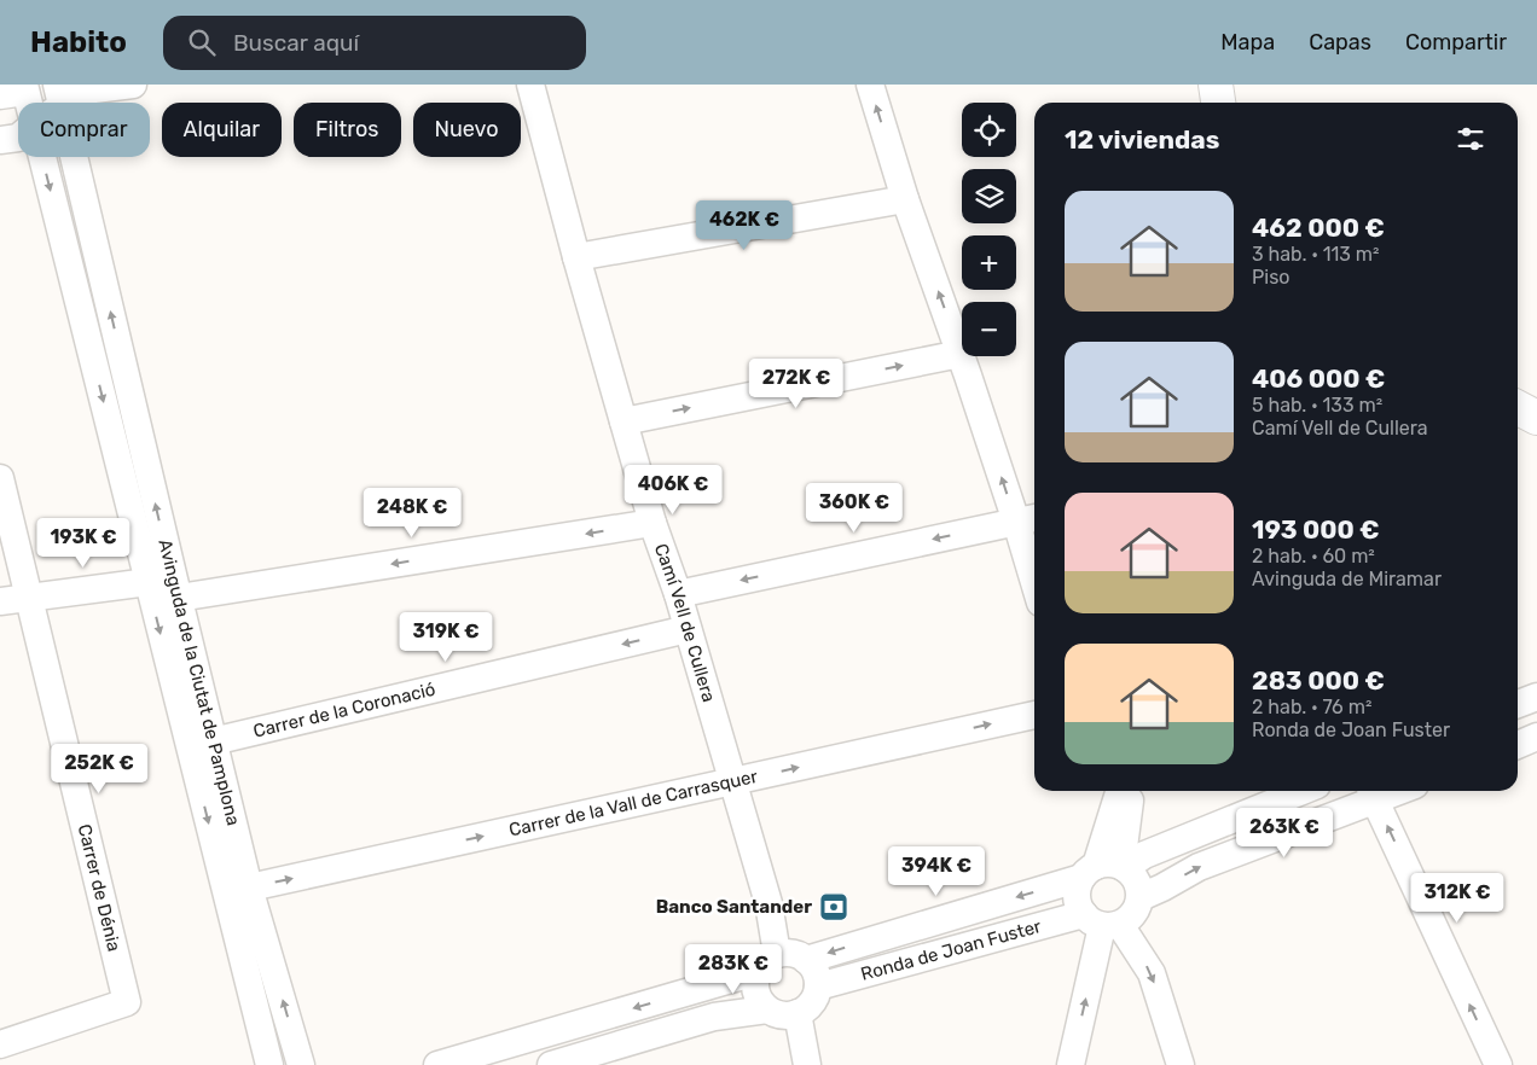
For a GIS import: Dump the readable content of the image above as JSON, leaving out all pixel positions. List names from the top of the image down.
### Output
{
  "streets": {
    "street": [
      "Camí Vell de Cullera",
      "Avinguda de la Ciutat de Pamplona",
      "Carrer de la Coronació",
      "Carrer de la Vall de Carrasquer",
      "Carrer de Dénia",
      "Ronda de Joan Fuster"
    ]
  },
  "crossings": [
    ["Camí Vell de Cullera", "Carrer de la Coronació"],
    ["Camí Vell de Cullera", "Carrer de la Vall de Carrasquer"],
    ["Camí Vell de Cullera", "Ronda de Joan Fuster"],
    ["Avinguda de la Ciutat de Pamplona", "Carrer de la Coronació"],
    ["Avinguda de la Ciutat de Pamplona", "Carrer de la Vall de Carrasquer"]
  ],
  "places": {
    "bank": ["Banco Santander"]
  },
  "page": {
    "header": "Habito",
    "search": "Buscar aquí",
    "nav": ["Mapa", "Capas", "Compartir"],
    "map_buttons": ["+", "−"],
    "chip": [
      "Comprar",
      "Alquilar",
      "Filtros",
      "Nuevo"
    ],
    "heading": "12 viviendas",
    "list": [
      {
        "name": "462 000 €",
        "note": "3 hab. · 113 m² · Piso"
      },
      {
        "name": "406 000 €",
        "note": "5 hab. · 133 m² · Camí Vell de Cullera"
      },
      {
        "name": "193 000 €",
        "note": "2 hab. · 60 m² · Avinguda de Miramar"
      },
      {
        "name": "283 000 €",
        "note": "2 hab. · 76 m² · Ronda de Joan Fuster"
      }
    ],
    "price": [
      "462K €",
      "272K €",
      "406K €",
      "360K €",
      "248K €",
      "193K €",
      "319K €",
      "252K €",
      "263K €",
      "394K €",
      "312K €",
      "283K €"
    ]
  }
}
